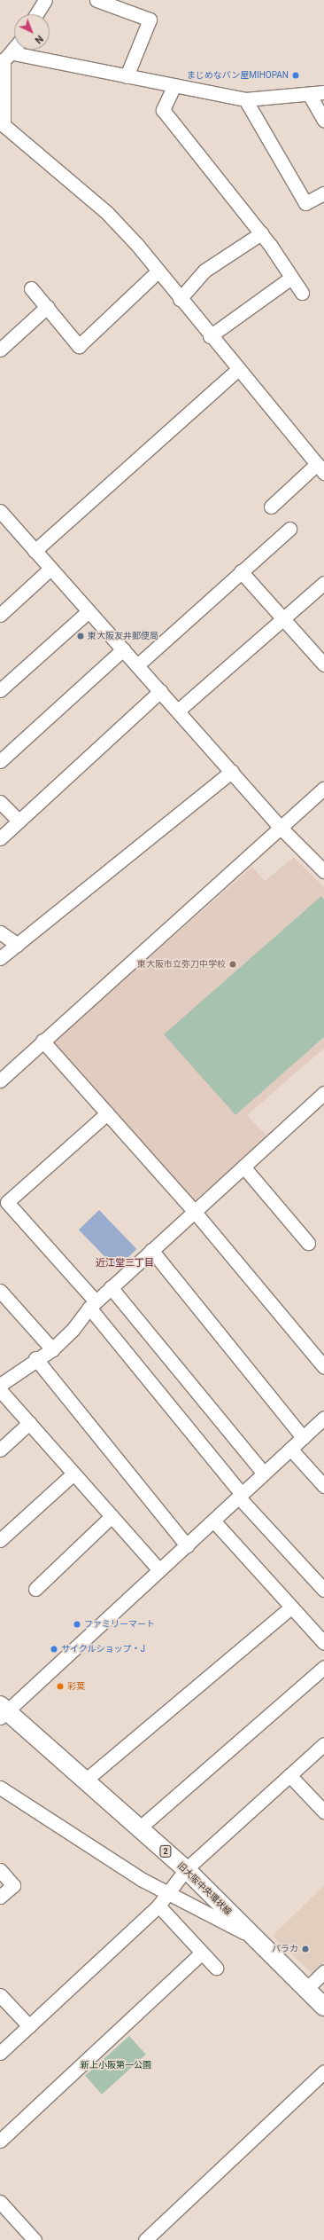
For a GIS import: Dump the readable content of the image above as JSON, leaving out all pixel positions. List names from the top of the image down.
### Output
{
  "streets": {
    "main road": ["2", "旧大阪中央環状線"]
  },
  "districts": ["近江堂三丁目"],
  "parks": ["新上小阪第一公園"],
  "places": [
    "まじめなパン屋MIHOPAN",
    "東大阪友井郵便局",
    "東大阪市立弥刀中学校",
    "ファミリーマート",
    "サイクルショップ・J",
    "彩葉",
    "パラカ"
  ],
  "north": "bottom right"
}
